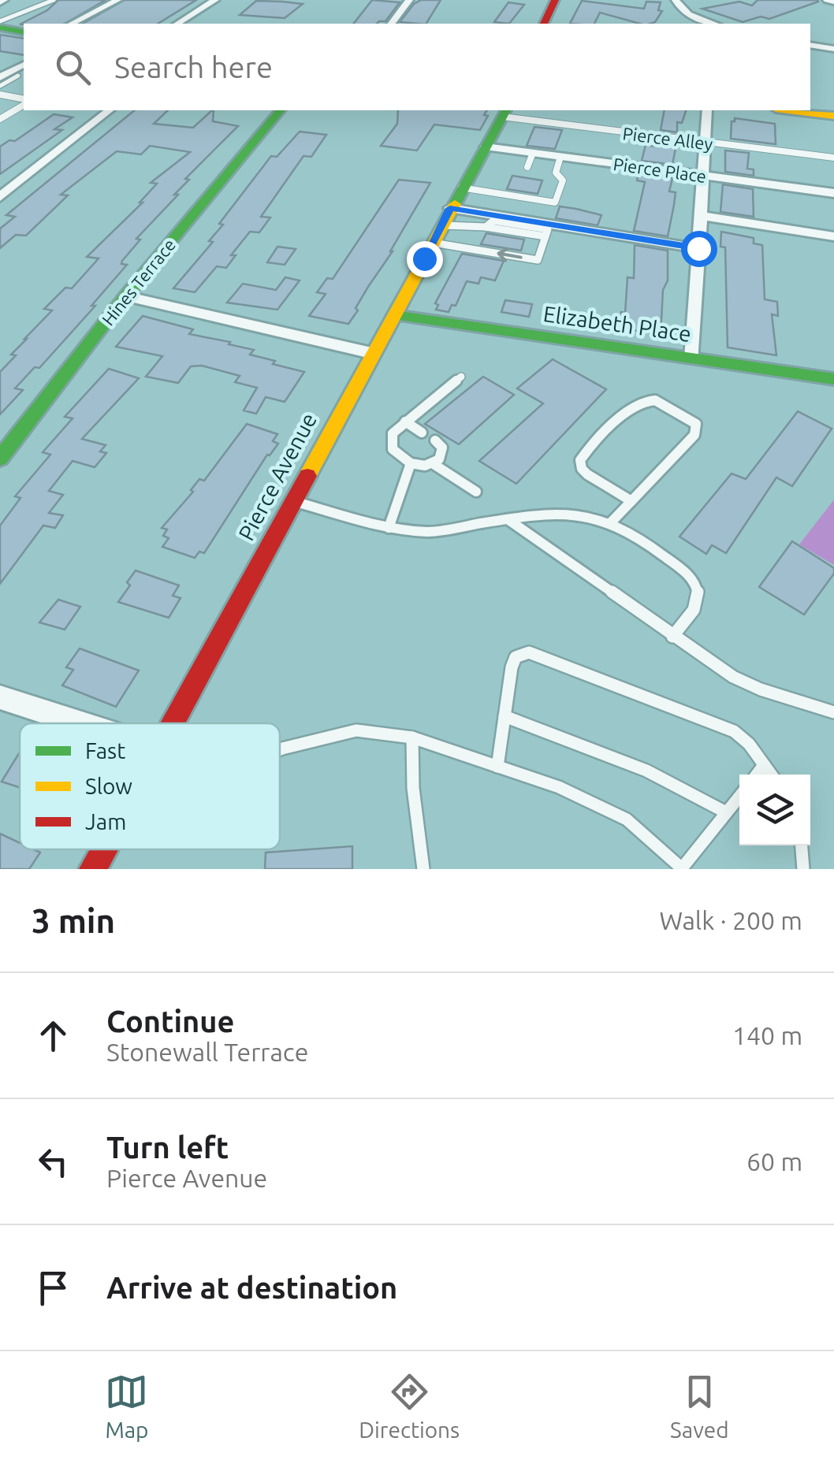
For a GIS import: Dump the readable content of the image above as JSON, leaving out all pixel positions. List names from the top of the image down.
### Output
{
  "streets": {
    "main road": ["Hines Terrace", "Elizabeth Place", "Pierce Avenue"],
    "street": ["Pierce Place"],
    "lane": ["Pierce Alley"]
  },
  "crossings": [
    ["Pierce Alley", "Pierce Avenue"],
    ["Pierce Place", "Pierce Avenue"],
    ["Elizabeth Place", "Pierce Avenue"]
  ],
  "legend": ["Fast", "Slow", "Jam"],
  "page": {
    "search": "Search here",
    "heading": ["3 min", "Walk · 200 m"],
    "list": [
      ["Continue", "Stonewall Terrace", "140 m"],
      ["Turn left", "Pierce Avenue", "60 m"],
      "Arrive at destination"
    ],
    "nav": ["Map", "Directions", "Saved"]
  }
}
